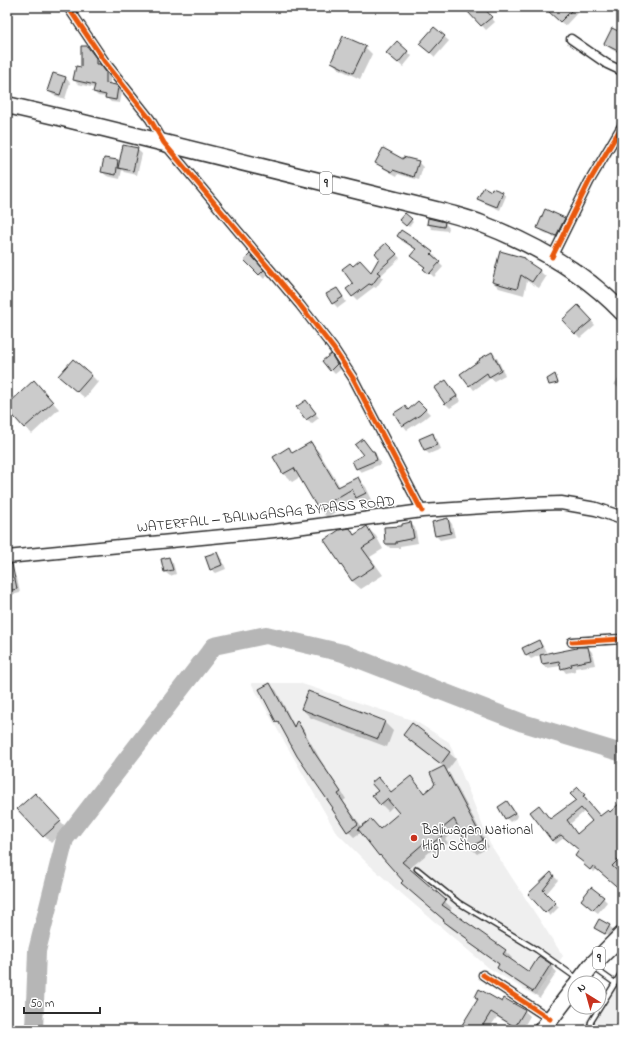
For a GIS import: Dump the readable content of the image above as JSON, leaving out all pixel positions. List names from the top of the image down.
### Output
{
  "streets": {
    "highway": ["9"],
    "main road": ["WATERFALL ‒ BALINGASAG BYPASS ROAD"]
  },
  "places": ["Baliwagan National High School"],
  "scale_bar": "50 m",
  "north": "top left"
}
